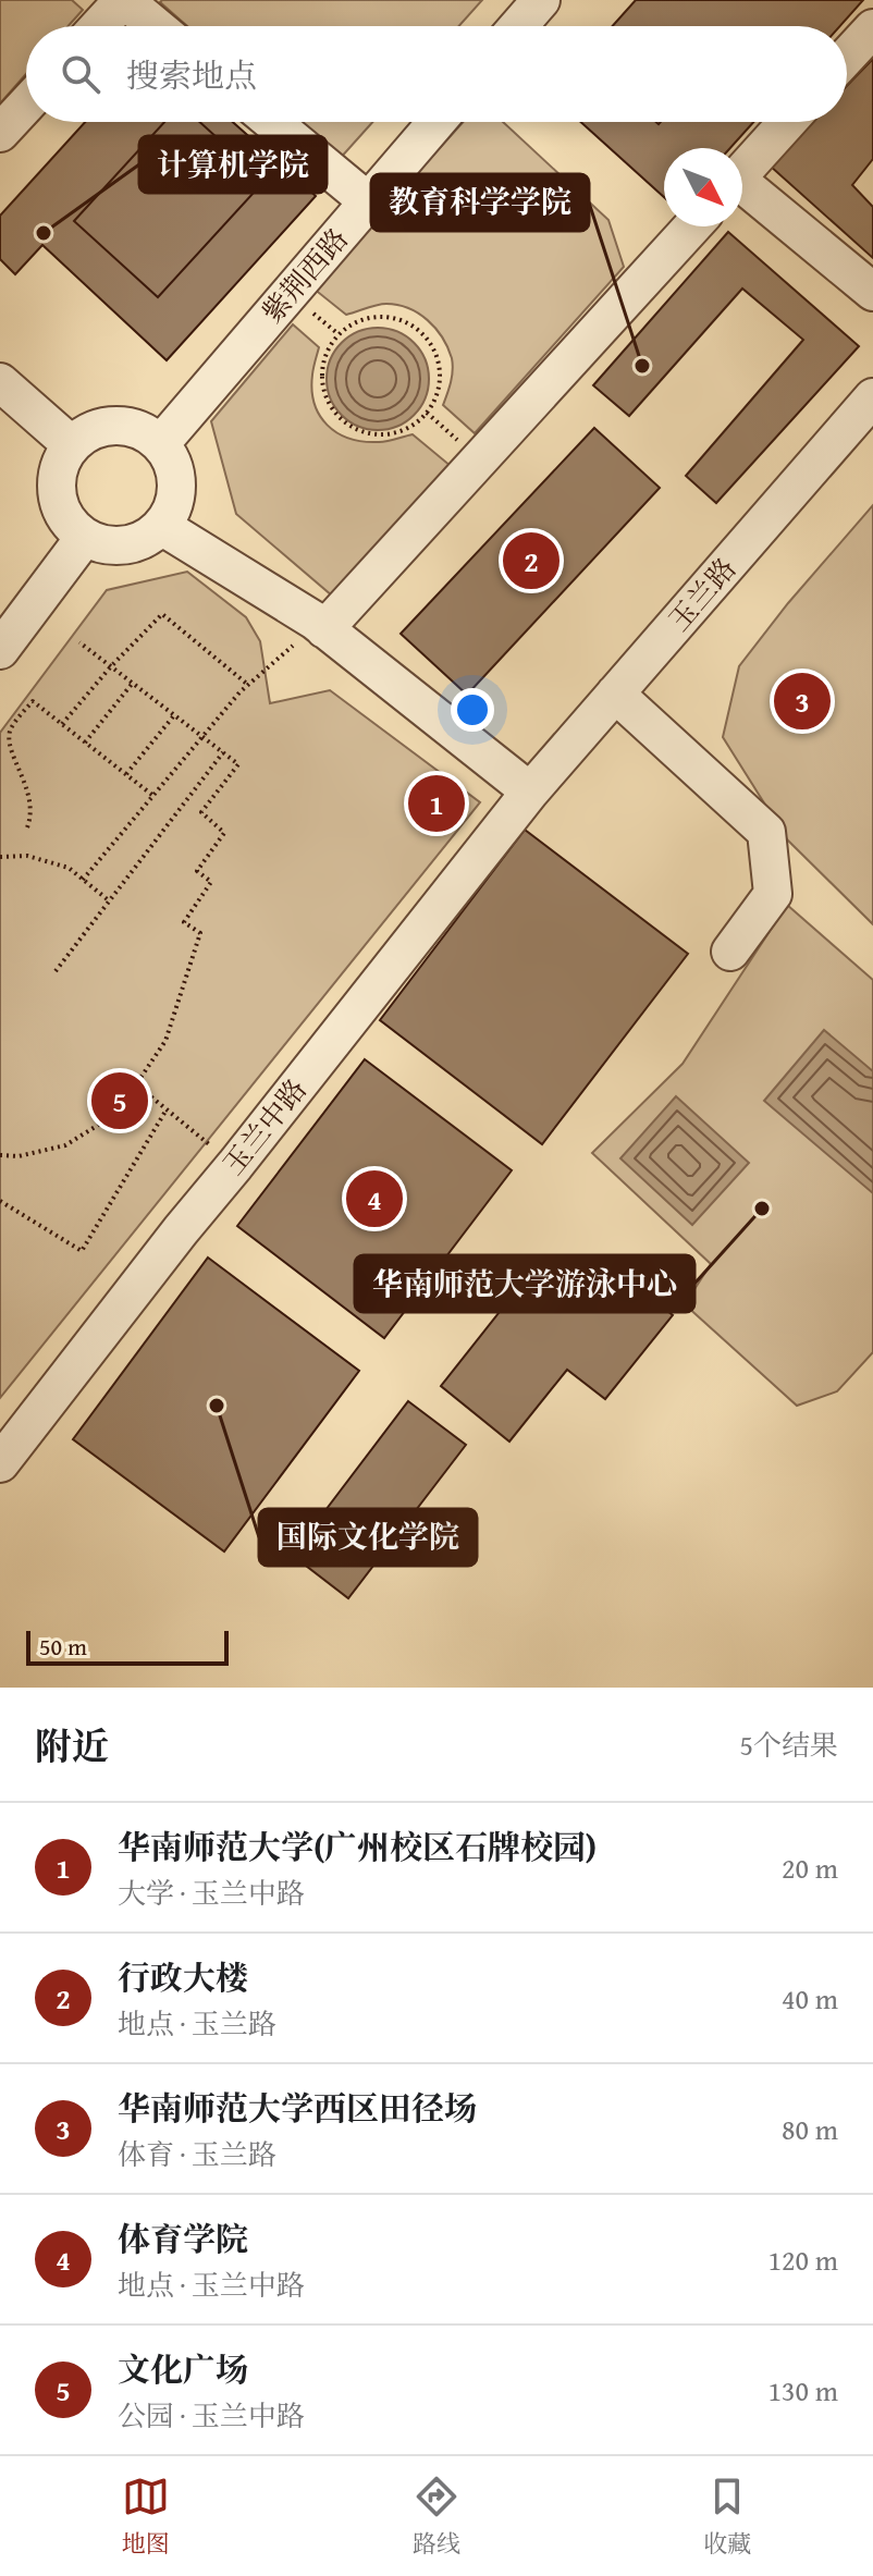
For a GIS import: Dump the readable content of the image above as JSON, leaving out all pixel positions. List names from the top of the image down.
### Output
{
  "streets": {
    "street": ["紫荆西路", "玉兰路", "玉兰中路"]
  },
  "crossings": [
    ["玉兰路", "玉兰中路"]
  ],
  "places": [
    "计算机学院",
    "教育科学学院",
    "华南师范大学游泳中心",
    "国际文化学院"
  ],
  "scale_bar": "50 m",
  "north": "bottom right",
  "page": {
    "search": "搜索地点",
    "pins": [
      "2",
      "3",
      "1",
      "5",
      "4"
    ],
    "scale": "50 m",
    "heading": ["附近", "5个结果"],
    "list": [
      {
        "mark": "1",
        "name": "华南师范大学(广州校区石牌校园)",
        "note": "大学 · 玉兰中路",
        "value": "20 m"
      },
      {
        "mark": "2",
        "name": "行政大楼",
        "note": "地点 · 玉兰路",
        "value": "40 m"
      },
      {
        "mark": "3",
        "name": "华南师范大学西区田径场",
        "note": "体育 · 玉兰路",
        "value": "80 m"
      },
      {
        "mark": "4",
        "name": "体育学院",
        "note": "地点 · 玉兰中路",
        "value": "120 m"
      },
      {
        "mark": "5",
        "name": "文化广场",
        "note": "公园 · 玉兰中路",
        "value": "130 m"
      }
    ],
    "nav": ["地图", "路线", "收藏"]
  }
}
